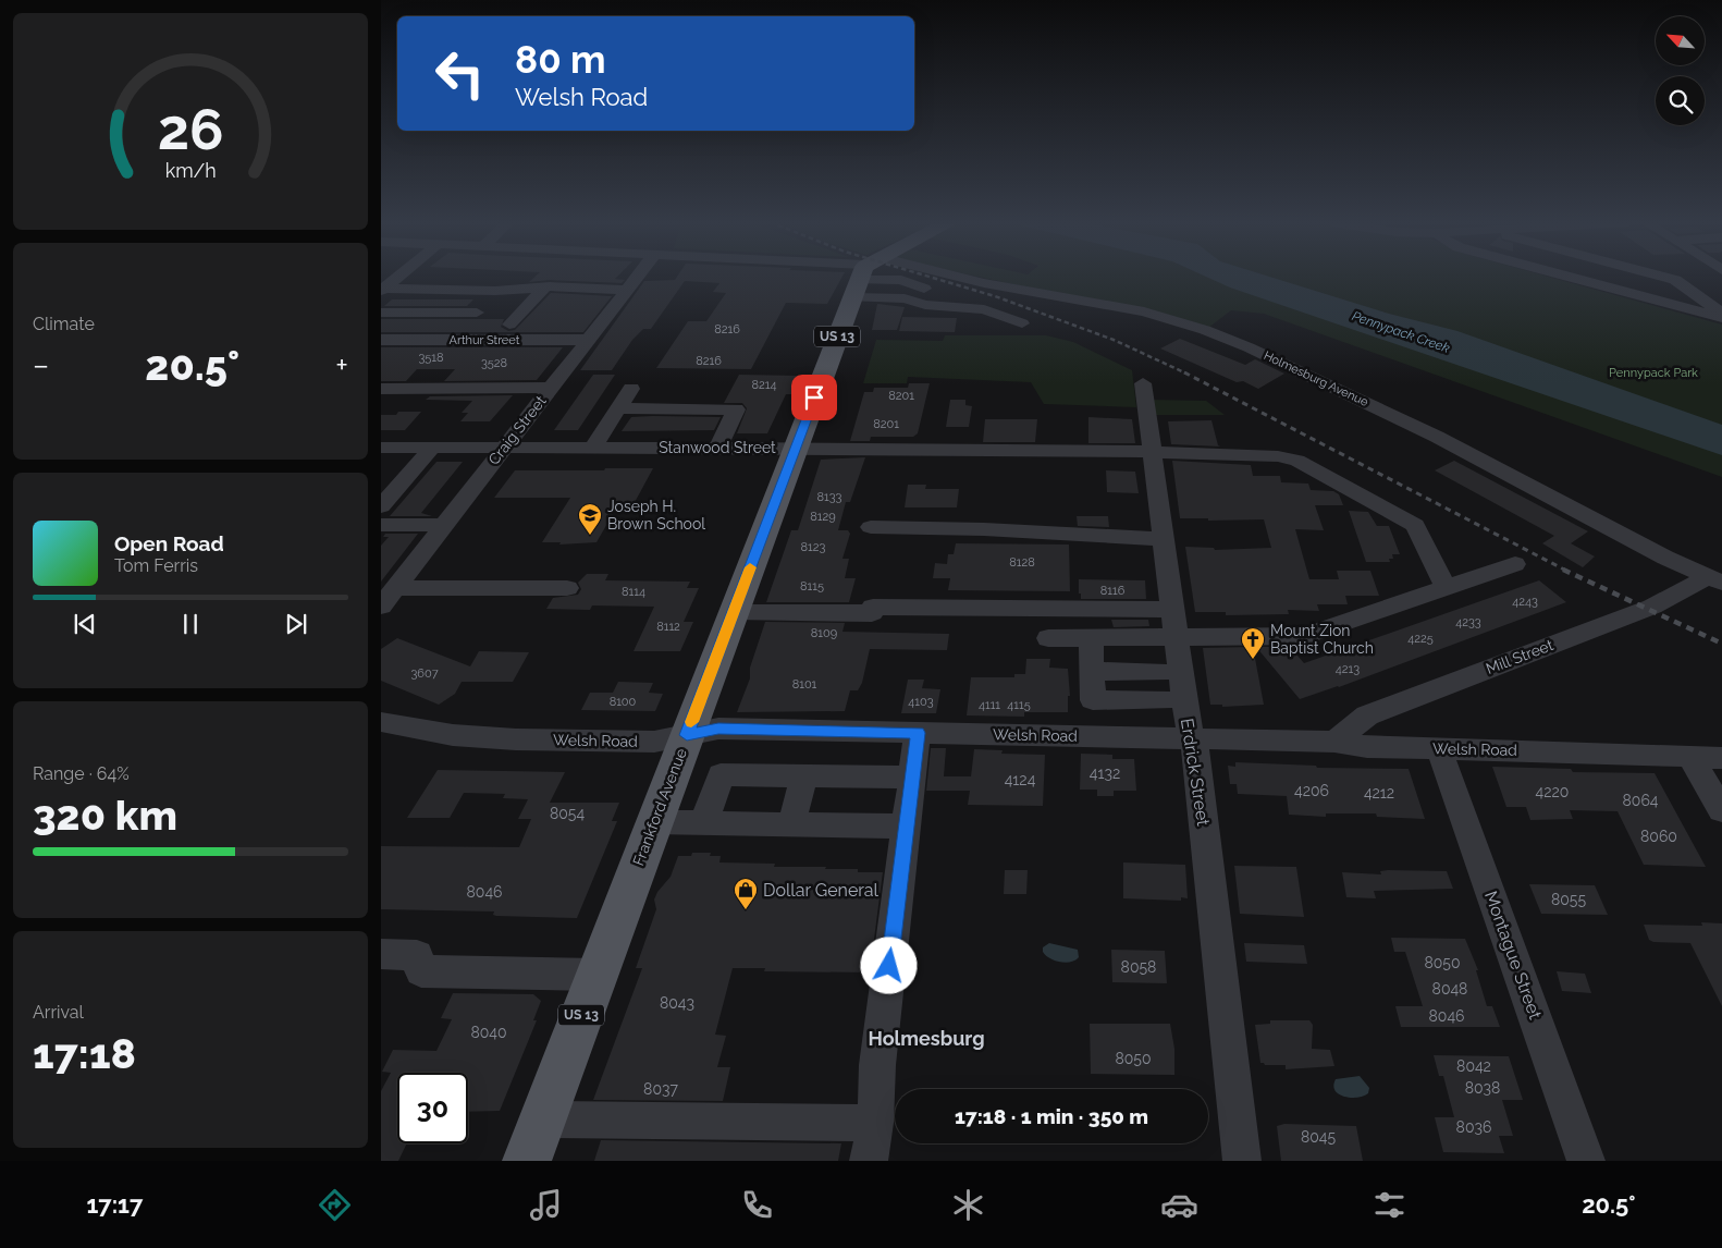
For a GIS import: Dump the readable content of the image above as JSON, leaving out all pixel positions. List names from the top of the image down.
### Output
{
  "streets": {
    "main road": ["US 13", "Frankford Avenue"],
    "street": [
      "Arthur Street",
      "Holmesburg Avenue",
      "Craig Street",
      "Stanwood Street",
      "Mill Street",
      "Welsh Road",
      "Erdrick Street",
      "Montague Street"
    ]
  },
  "crossings": [
    ["Arthur Street", "Craig Street"],
    ["Holmesburg Avenue", "Mill Street"],
    ["Craig Street", "Stanwood Street"],
    ["Stanwood Street", "Erdrick Street"],
    ["Stanwood Street", "Frankford Avenue"],
    ["Mill Street", "Welsh Road"],
    ["Welsh Road", "Erdrick Street"],
    ["Welsh Road", "Frankford Avenue"],
    ["Welsh Road", "Montague Street"]
  ],
  "districts": ["Holmesburg"],
  "water": ["Pennypack Creek"],
  "parks": ["Pennypack Park"],
  "places": {
    "school or university": ["Joseph H. Brown School"],
    "church": ["Mount Zion Baptist Church"],
    "shop": ["Dollar General"]
  },
  "house_numbers": [
    "8216",
    "3518",
    "8216",
    "3528",
    "8214",
    "8201",
    "8201",
    "8133",
    "8129",
    "8123",
    "8128",
    "8115",
    "8116",
    "8114",
    "4243",
    "4233",
    "8112",
    "8109",
    "4225",
    "4213",
    "3607",
    "8101",
    "8100",
    "4103",
    "4111",
    "4115",
    "4132",
    "4124",
    "4206",
    "4220",
    "4212",
    "8064",
    "8054",
    "8060",
    "8046",
    "8055",
    "8050",
    "8058",
    "8048",
    "8043",
    "8046",
    "8040",
    "8050",
    "8042",
    "8038",
    "8037",
    "8036",
    "8045"
  ],
  "north": "top left",
  "page": {
    "turn": ["80 m", "Welsh Road"],
    "tile": [
      "Climate",
      ["Range · 64%", "320 km"],
      ["Arrival", "17:18"]
    ],
    "heat": ["−", "20.5°", "+"],
    "song": ["Open Road", "Tom Ferris"],
    "limit": "30",
    "trip": "17:18 · 1 min · 350 m",
    "tabs": ["17:17", "20.5°"],
    "gauge": ["26", "km/h"]
  }
}
